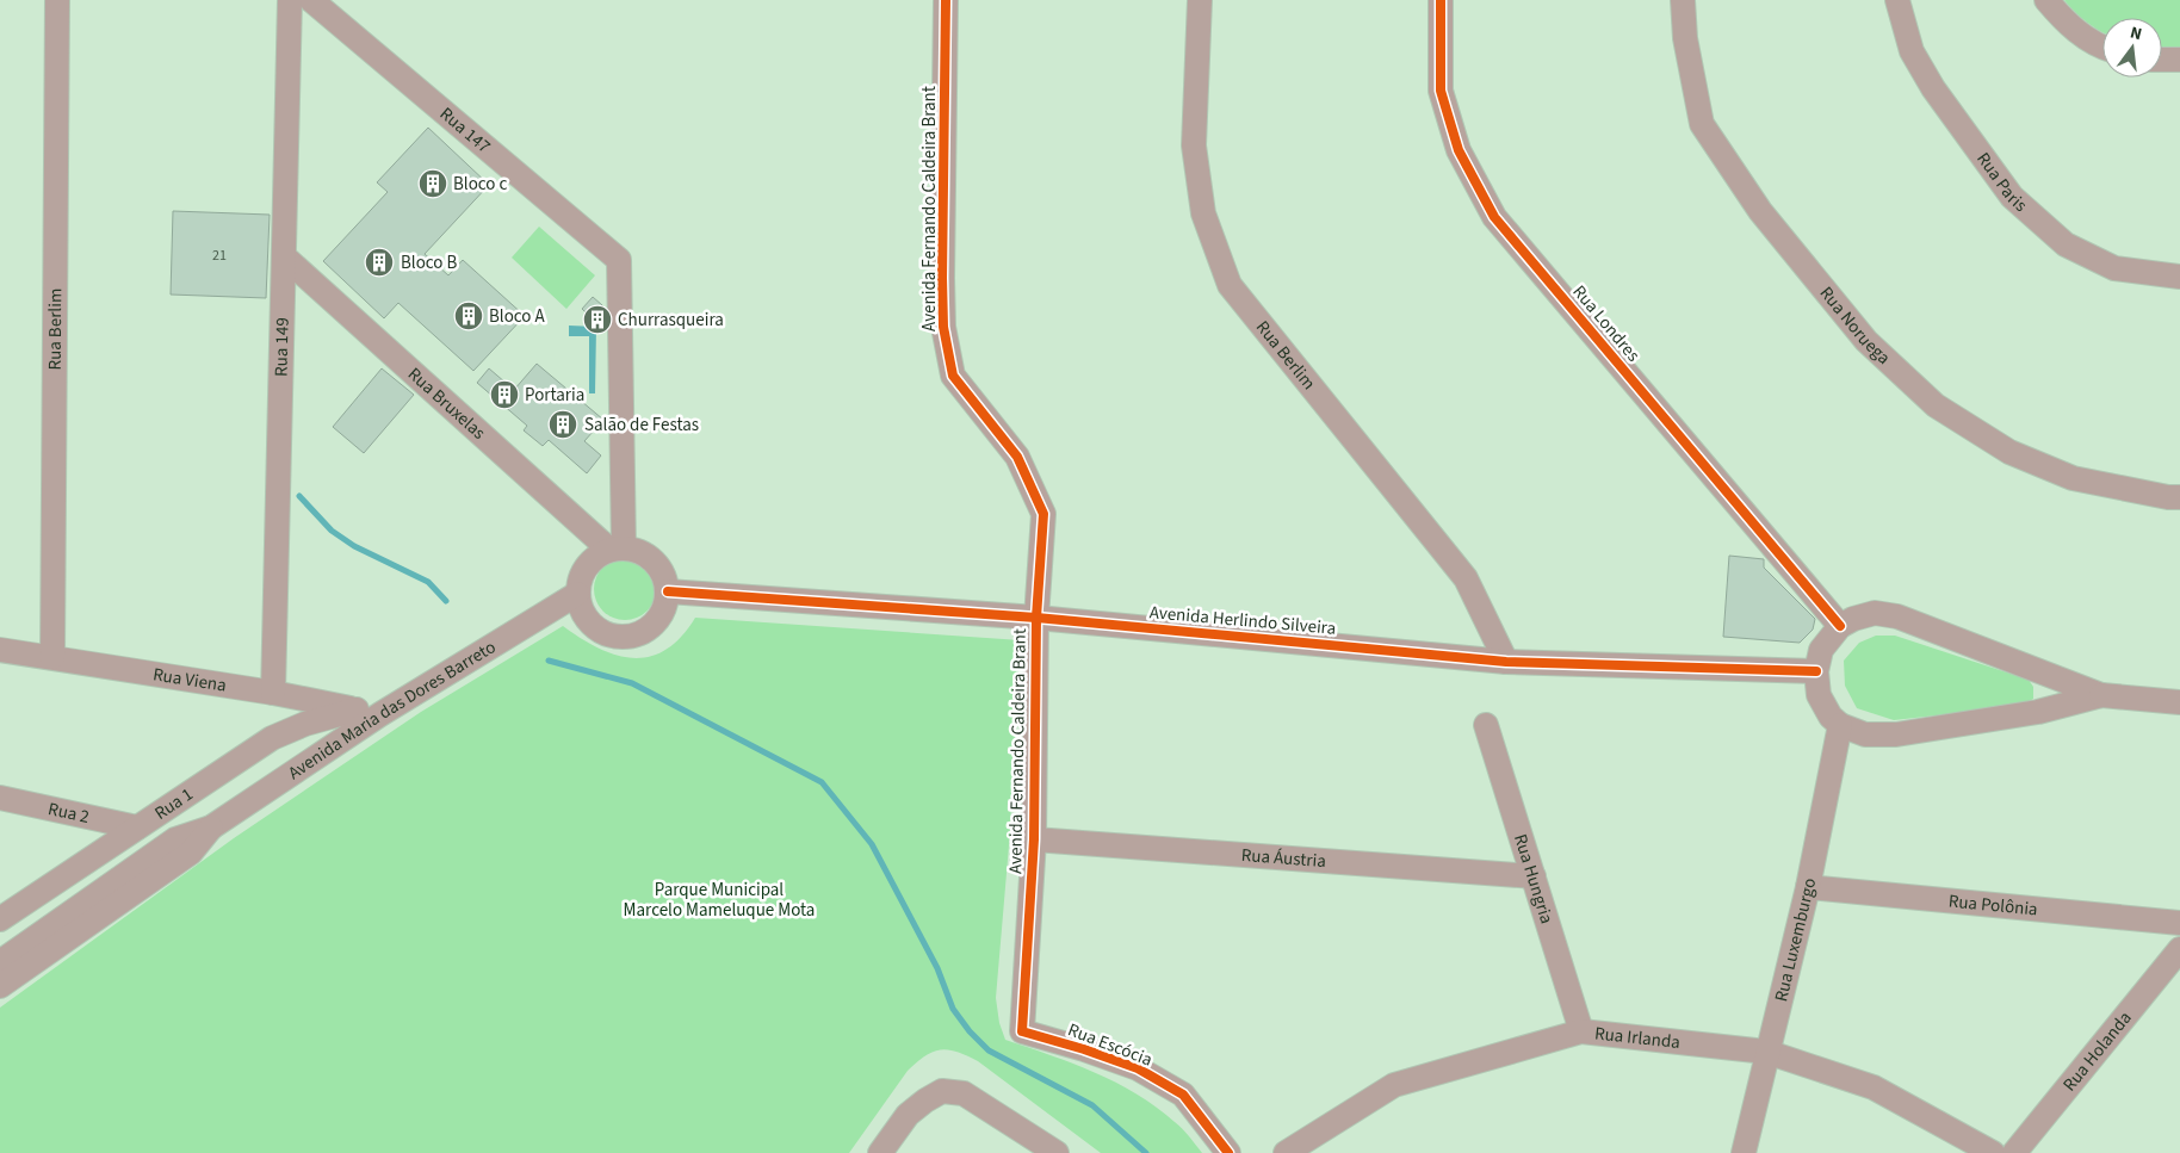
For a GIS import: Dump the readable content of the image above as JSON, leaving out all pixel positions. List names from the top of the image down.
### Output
{
  "streets": {
    "street": [
      "Rua 147",
      "Rua Paris",
      "Avenida Fernando Caldeira Brant",
      "Rua Londres",
      "Rua Noruega",
      "Rua Berlim",
      "Rua 149",
      "Rua Bruxelas",
      "Avenida Herlindo Silveira",
      "Rua Viena",
      "Avenida Maria das Dores Barreto",
      "Rua 1",
      "Rua 2",
      "Rua Áustria",
      "Rua Hungria",
      "Rua Polônia",
      "Rua Luxemburgo",
      "Rua Irlanda",
      "Rua Escócia",
      "Rua Holanda"
    ]
  },
  "crossings": [
    ["Rua 147", "Rua Bruxelas"],
    ["Rua 147", "Avenida Herlindo Silveira"],
    ["Rua 147", "Avenida Maria das Dores Barreto"],
    ["Avenida Fernando Caldeira Brant", "Avenida Herlindo Silveira"],
    ["Avenida Fernando Caldeira Brant", "Rua Áustria"],
    ["Avenida Fernando Caldeira Brant", "Rua Escócia"],
    ["Rua Berlim", "Avenida Herlindo Silveira"],
    ["Rua Berlim", "Rua Viena"],
    ["Rua 149", "Rua Bruxelas"],
    ["Rua 149", "Rua Viena"],
    ["Rua Bruxelas", "Avenida Herlindo Silveira"],
    ["Rua Bruxelas", "Avenida Maria das Dores Barreto"],
    ["Avenida Herlindo Silveira", "Avenida Maria das Dores Barreto"],
    ["Rua Viena", "Avenida Maria das Dores Barreto"],
    ["Rua Viena", "Rua 1"],
    ["Avenida Maria das Dores Barreto", "Rua 1"],
    ["Rua 1", "Rua 2"],
    ["Rua Áustria", "Rua Hungria"],
    ["Rua Hungria", "Rua Irlanda"],
    ["Rua Polônia", "Rua Luxemburgo"],
    ["Rua Luxemburgo", "Rua Irlanda"]
  ],
  "parks": ["Parque Municipal Marcelo Mameluque Mota"],
  "places": {
    "building": [
      "Bloco c",
      "Bloco B",
      "Bloco A",
      "Churrasqueira",
      "Portaria",
      "Salão de Festas"
    ]
  },
  "house_numbers": ["21"],
  "north": "top"
}
